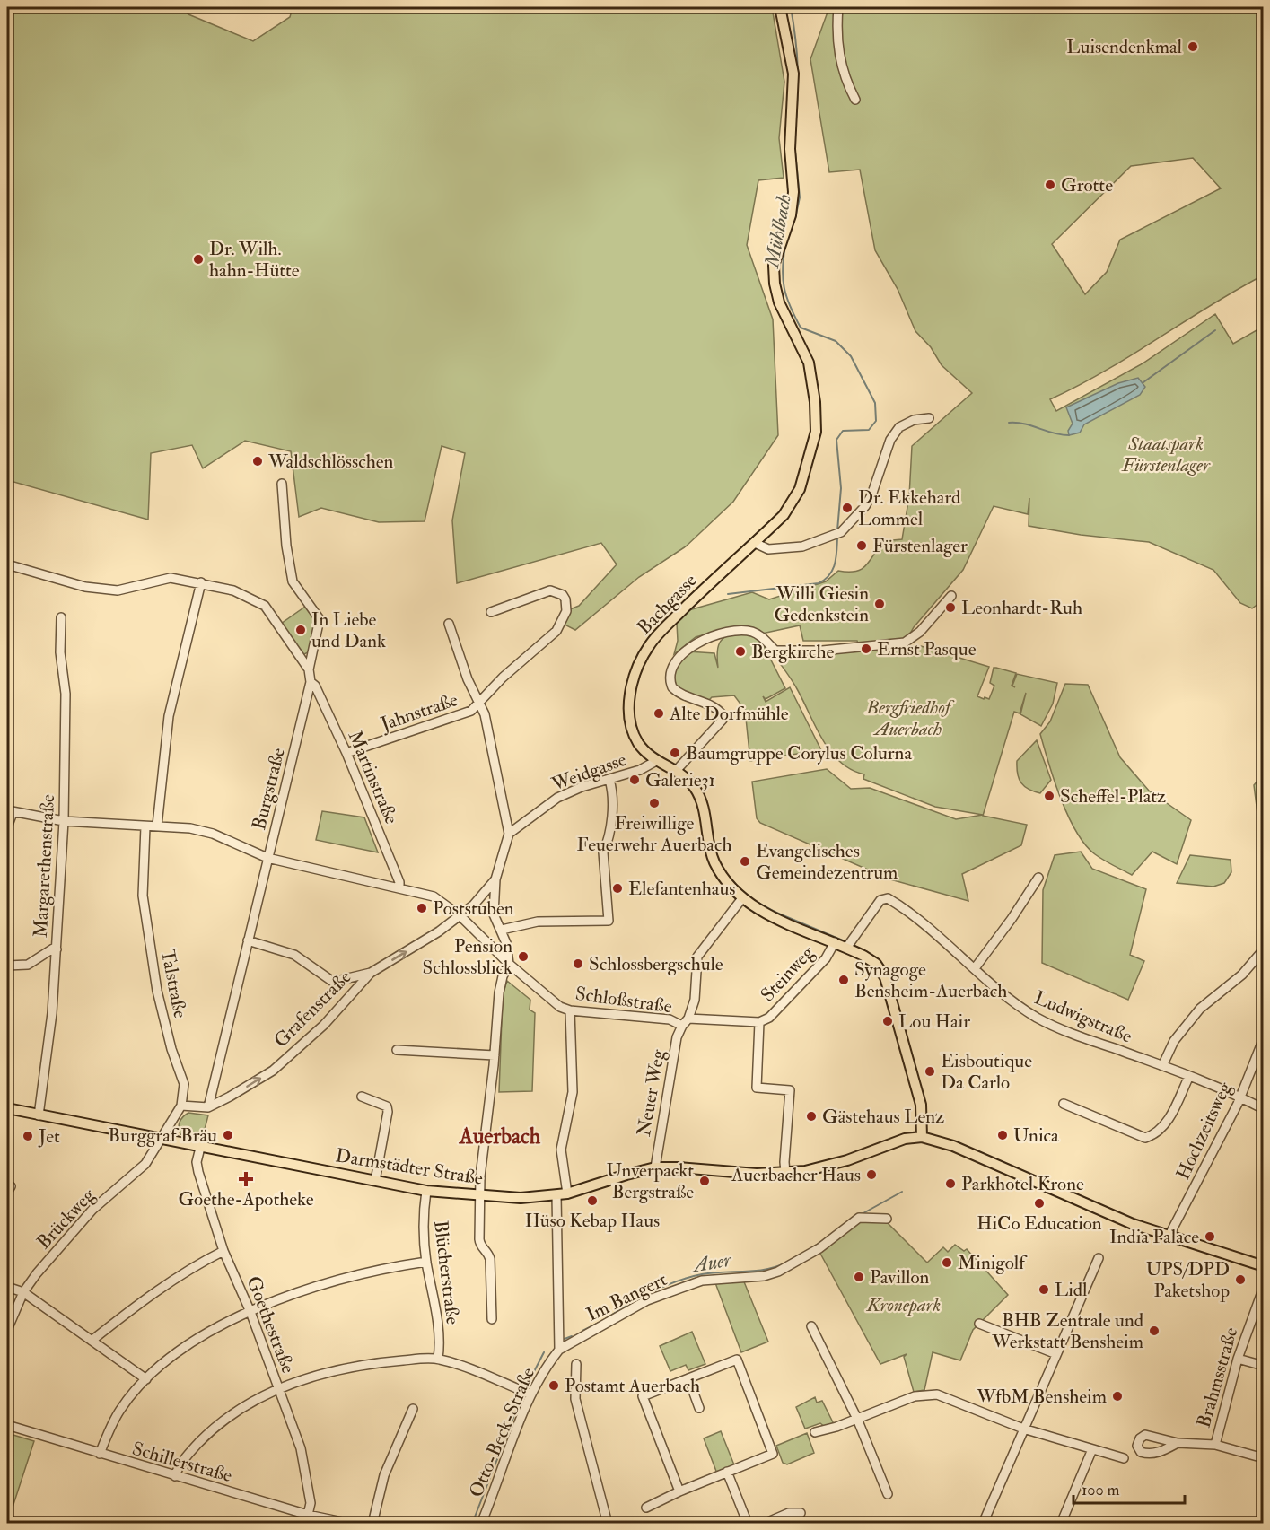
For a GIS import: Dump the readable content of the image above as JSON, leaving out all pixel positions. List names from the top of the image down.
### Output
{
  "streets": {
    "main road": ["Bachgasse", "Darmstädter Straße"],
    "street": [
      "Jahnstraße",
      "Weidgasse",
      "Martinstraße",
      "Burgstraße",
      "Margarethenstraße",
      "Steinweg",
      "Talstraße",
      "Schloßstraße",
      "Grafenstraße",
      "Ludwigstraße",
      "Neuer Weg",
      "Hochzeitsweg",
      "Brückweg",
      "Blücherstraße",
      "Im Bangert",
      "Goethestraße",
      "Brahmsstraße",
      "Otto-Beck-Straße",
      "Schillerstraße"
    ]
  },
  "crossings": [
    ["Bachgasse", "Weidgasse"],
    ["Bachgasse", "Steinweg"],
    ["Bachgasse", "Ludwigstraße"],
    ["Bachgasse", "Neuer Weg"],
    ["Bachgasse", "Darmstädter Straße"],
    ["Jahnstraße", "Martinstraße"],
    ["Martinstraße", "Burgstraße"],
    ["Martinstraße", "Schloßstraße"],
    ["Burgstraße", "Schloßstraße"],
    ["Burgstraße", "Grafenstraße"],
    ["Margarethenstraße", "Schloßstraße"],
    ["Margarethenstraße", "Darmstädter Straße"],
    ["Steinweg", "Schloßstraße"],
    ["Talstraße", "Schloßstraße"],
    ["Talstraße", "Darmstädter Straße"],
    ["Talstraße", "Brückweg"],
    ["Schloßstraße", "Grafenstraße"],
    ["Schloßstraße", "Neuer Weg"],
    ["Ludwigstraße", "Hochzeitsweg"],
    ["Neuer Weg", "Darmstädter Straße"],
    ["Hochzeitsweg", "Darmstädter Straße"],
    ["Darmstädter Straße", "Brückweg"],
    ["Darmstädter Straße", "Blücherstraße"],
    ["Darmstädter Straße", "Goethestraße"],
    ["Im Bangert", "Otto-Beck-Straße"],
    ["Goethestraße", "Schillerstraße"]
  ],
  "one_way": ["Grafenstraße"],
  "districts": ["Auerbach"],
  "water": ["Mühlbach", "Auer"],
  "parks": ["Staatspark Fürstenlager", "Bergfriedhof Auerbach", "Kronepark"],
  "places": {
    "other": [
      "Luisendenkmal",
      "Grotte",
      "Dr. Wilh. hahn-Hütte",
      "Waldschlösschen",
      "Dr. Ekkehard Lommel",
      "Fürstenlager",
      "Willi Giesin Gedenkstein",
      "Leonhardt-Ruh",
      "In Liebe und Dank",
      "Ernst Pasque",
      "Bergkirche",
      "Alte Dorfmühle",
      "Baumgruppe Corylus Colurna",
      "Galerie31",
      "Scheffel-Platz",
      "Freiwillige Feuerwehr Auerbach",
      "Evangelisches Gemeindezentrum",
      "Elefantenhaus",
      "Poststuben",
      "Pension Schlossblick",
      "Schlossbergschule",
      "Synagoge Bensheim-Auerbach",
      "Lou Hair",
      "Eisboutique Da Carlo",
      "Gästehaus Lenz",
      "Burggraf Bräu",
      "Unica",
      "Jet",
      "Auerbacher Haus",
      "Unverpackt Bergstraße",
      "Parkhotel Krone",
      "Hüso Kebap Haus",
      "HiCo Education",
      "India Palace",
      "Minigolf",
      "Pavillon",
      "UPS/DPD Paketshop",
      "Lidl",
      "BHB Zentrale und Werkstatt Bensheim",
      "Postamt Auerbach",
      "WfbM Bensheim"
    ],
    "health": ["Goethe-Apotheke"]
  },
  "scale_bar": "100 m"
}
